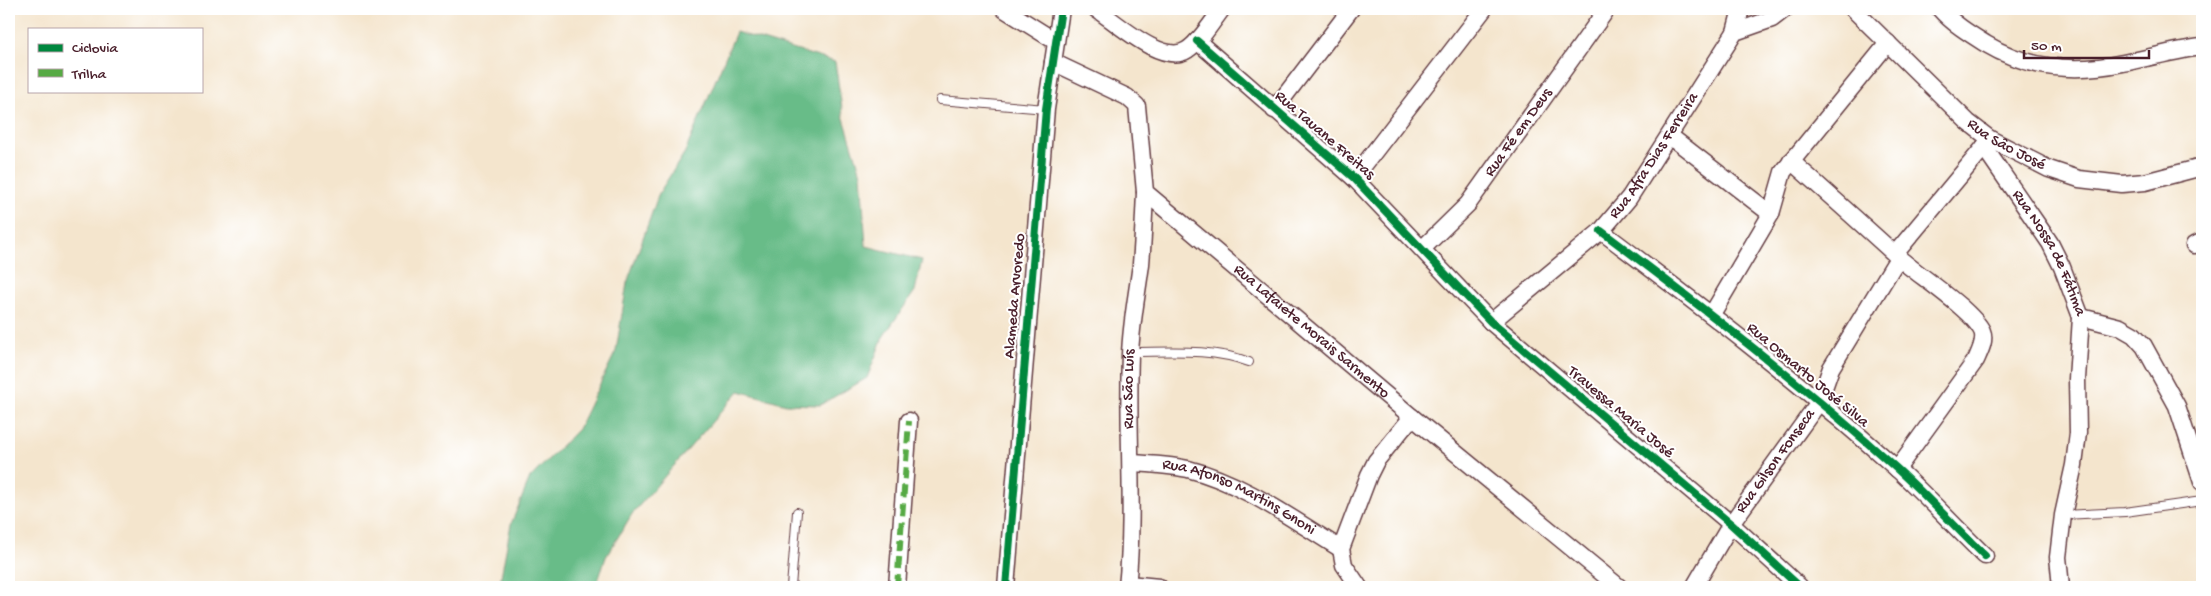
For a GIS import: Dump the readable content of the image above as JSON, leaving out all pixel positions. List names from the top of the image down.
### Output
{
  "streets": {
    "street": [
      "Rua Fé em Deus",
      "Rua Tauane Freitas",
      "Rua Sâo José",
      "Rua Afra Dias Ferreira",
      "Rua Nossa de Fátima",
      "Alameda Arvoredo",
      "Rua Lafaiete Morais Sarmento",
      "Rua Osmarto José Silva",
      "Rua São Luís",
      "Travessa Maria José",
      "Rua Gilson Fonseca",
      "Rua Afonso Martins Gnoni"
    ]
  },
  "crossings": [
    ["Rua Fé em Deus", "Rua Tauane Freitas"],
    ["Rua Tauane Freitas", "Rua Afra Dias Ferreira"],
    ["Rua Tauane Freitas", "Travessa Maria José"],
    ["Rua Sâo José", "Rua Nossa de Fátima"],
    ["Rua Sâo José", "Rua Gilson Fonseca"],
    ["Rua Afra Dias Ferreira", "Rua Osmarto José Silva"],
    ["Rua Afra Dias Ferreira", "Travessa Maria José"],
    ["Rua Nossa de Fátima", "Rua Gilson Fonseca"],
    ["Rua Lafaiete Morais Sarmento", "Rua São Luís"],
    ["Rua Osmarto José Silva", "Rua Gilson Fonseca"],
    ["Rua São Luís", "Rua Afonso Martins Gnoni"],
    ["Travessa Maria José", "Rua Gilson Fonseca"]
  ],
  "legend": ["Ciclovia", "Trilha"],
  "scale_bar": "50 m"
}
